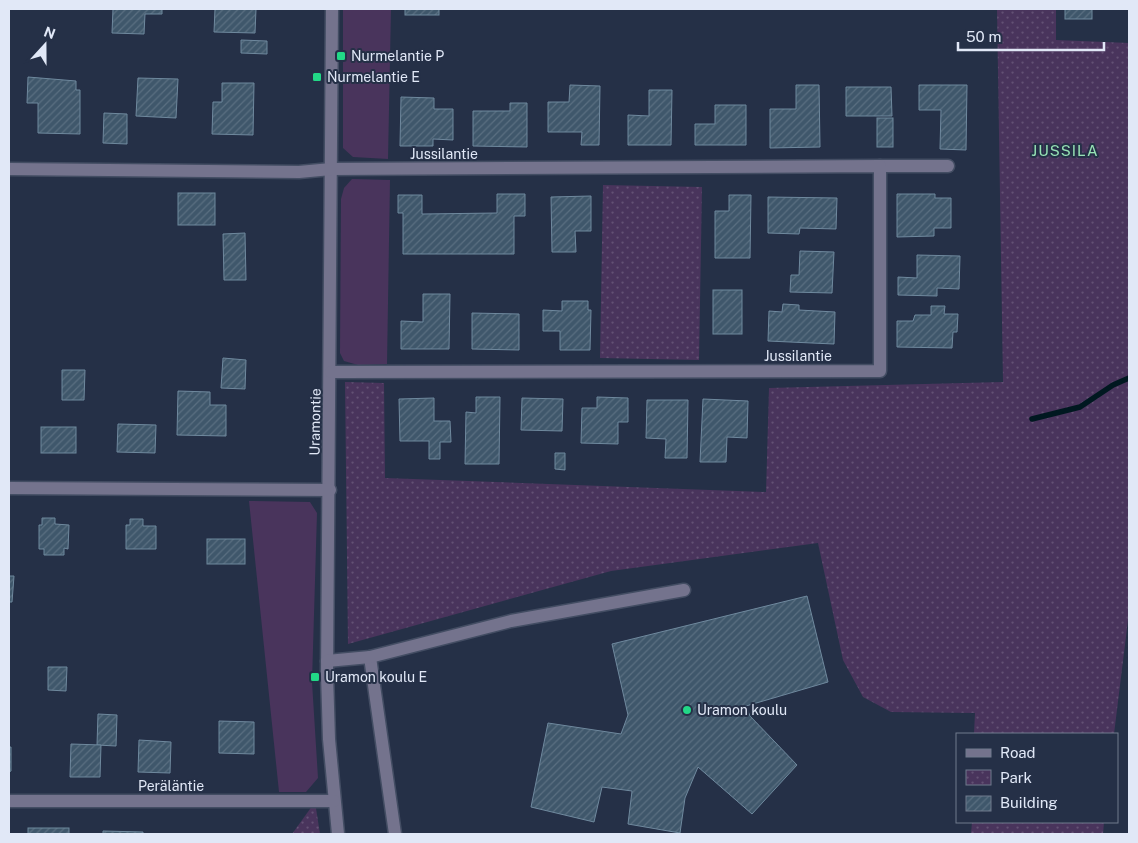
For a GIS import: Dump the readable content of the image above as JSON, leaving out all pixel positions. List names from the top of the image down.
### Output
{
  "streets": {
    "street": ["Jussilantie", "Uramontie", "Peräläntie"]
  },
  "crossings": [
    ["Jussilantie", "Uramontie"],
    ["Uramontie", "Peräläntie"]
  ],
  "districts": ["JUSSILA"],
  "places": {
    "transit": ["Nurmelantie P", "Nurmelantie E", "Uramon koulu E"],
    "other": ["Uramon koulu"]
  },
  "legend": ["Road", "Park", "Building"],
  "scale_bar": "50 m",
  "north": "top"
}
